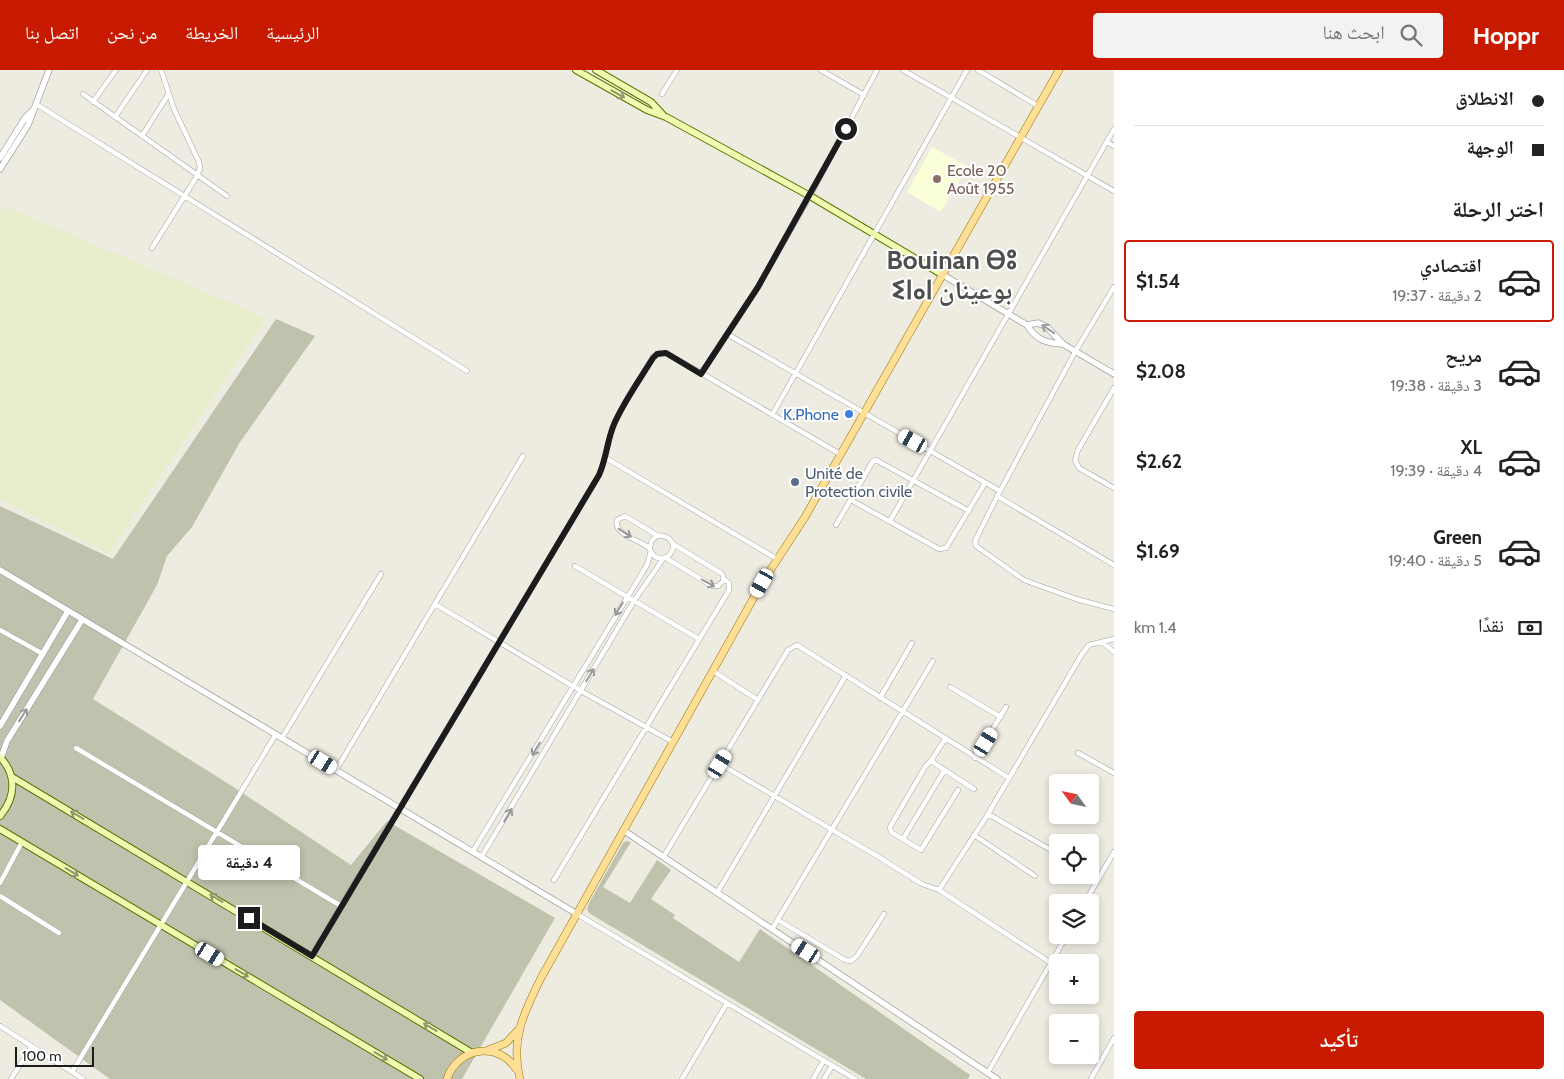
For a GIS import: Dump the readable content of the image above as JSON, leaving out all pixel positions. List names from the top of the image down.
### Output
{
  "districts": ["Bouinan ⴱⵓ ⵉⵏⴰⵏ بوعينان"],
  "places": ["Ecole 20 Août 1955", "K.Phone", "Unité de Protection civile"],
  "scale_bar": "100 m",
  "north": "top left",
  "page": {
    "header": "Hoppr",
    "search": "ابحث هنا",
    "nav": [
      "الرئيسية",
      "الخريطة",
      "من نحن",
      "اتصل بنا"
    ],
    "banner": ["الانطلاق", "الوجهة"],
    "heading": "اختر الرحلة",
    "list": [
      {
        "name": "اقتصادي",
        "note": "2 دقيقة · 19:37",
        "value": "$1.54"
      },
      {
        "name": "مريح",
        "note": "3 دقيقة · 19:38",
        "value": "$2.08"
      },
      {
        "name": "XL",
        "note": "4 دقيقة · 19:39",
        "value": "$2.62"
      },
      {
        "name": "Green",
        "note": "5 دقيقة · 19:40",
        "value": "$1.69"
      }
    ],
    "pay": ["نقدًا", "1.4 km"],
    "map_buttons": ["+", "−"],
    "bubble": "4 دقيقة",
    "buttons": "تأكيد",
    "scale": "100 m"
  }
}
